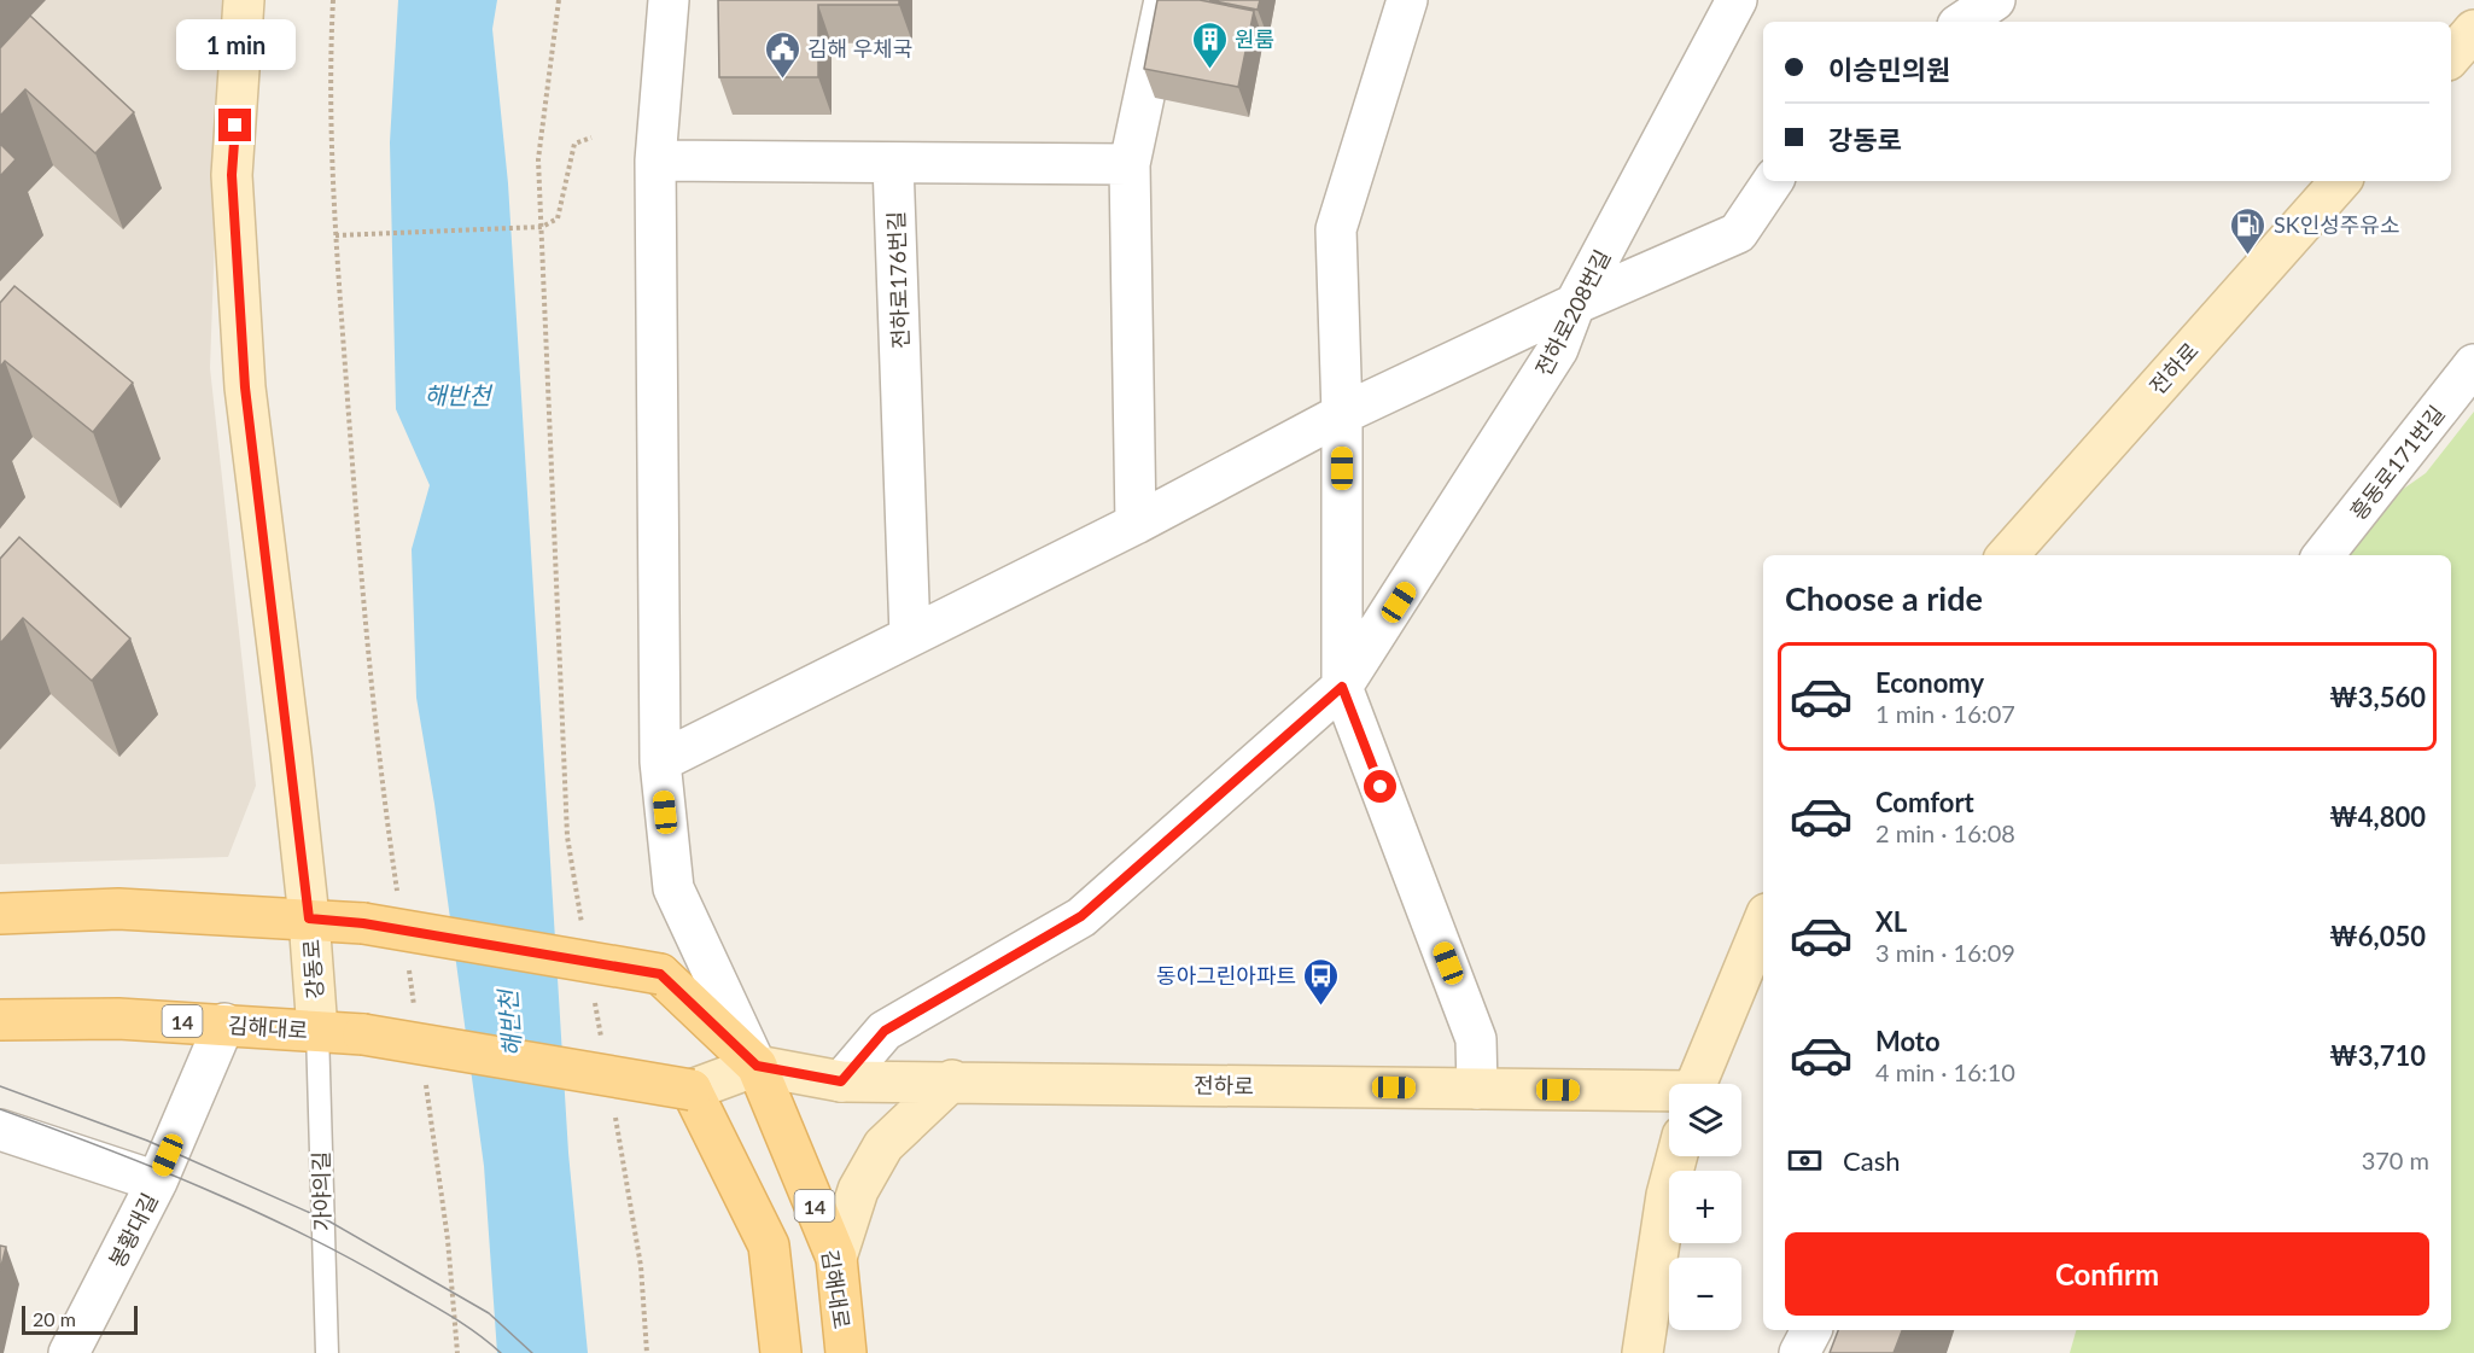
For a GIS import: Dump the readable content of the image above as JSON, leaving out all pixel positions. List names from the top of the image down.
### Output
{
  "streets": {
    "main road": [
      "전하로",
      "강동로",
      "14",
      "김해대로"
    ],
    "street": [
      "전하로176번길",
      "전하로208번길",
      "흥동로171번길",
      "봉황대길"
    ],
    "lane": ["가야의길"]
  },
  "crossings": [
    ["전하로208번길", "전하로"],
    ["전하로", "14"],
    ["전하로", "김해대로"],
    ["강동로", "14"],
    ["강동로", "김해대로"],
    ["강동로", "가야의길"],
    ["14", "김해대로"],
    ["김해대로", "가야의길"],
    ["김해대로", "봉황대길"]
  ],
  "water": ["해반천"],
  "places": {
    "building": ["원룸"],
    "public building": ["김해 우체국"],
    "fuel station": ["SK인성주유소"],
    "bus stop": ["동아그린아파트"]
  },
  "scale_bar": "20 m",
  "page": {
    "bubble": "1 min",
    "banner": ["이승민의원", "강동로"],
    "heading": "Choose a ride",
    "list": [
      {
        "name": "Economy",
        "note": "1 min · 16:07",
        "value": "₩3,560"
      },
      {
        "name": "Comfort",
        "note": "2 min · 16:08",
        "value": "₩4,800"
      },
      {
        "name": "XL",
        "note": "3 min · 16:09",
        "value": "₩6,050"
      },
      {
        "name": "Moto",
        "note": "4 min · 16:10",
        "value": "₩3,710"
      }
    ],
    "map_buttons": ["+", "−"],
    "pay": ["Cash", "370 m"],
    "buttons": "Confirm",
    "scale": "20 m"
  }
}
